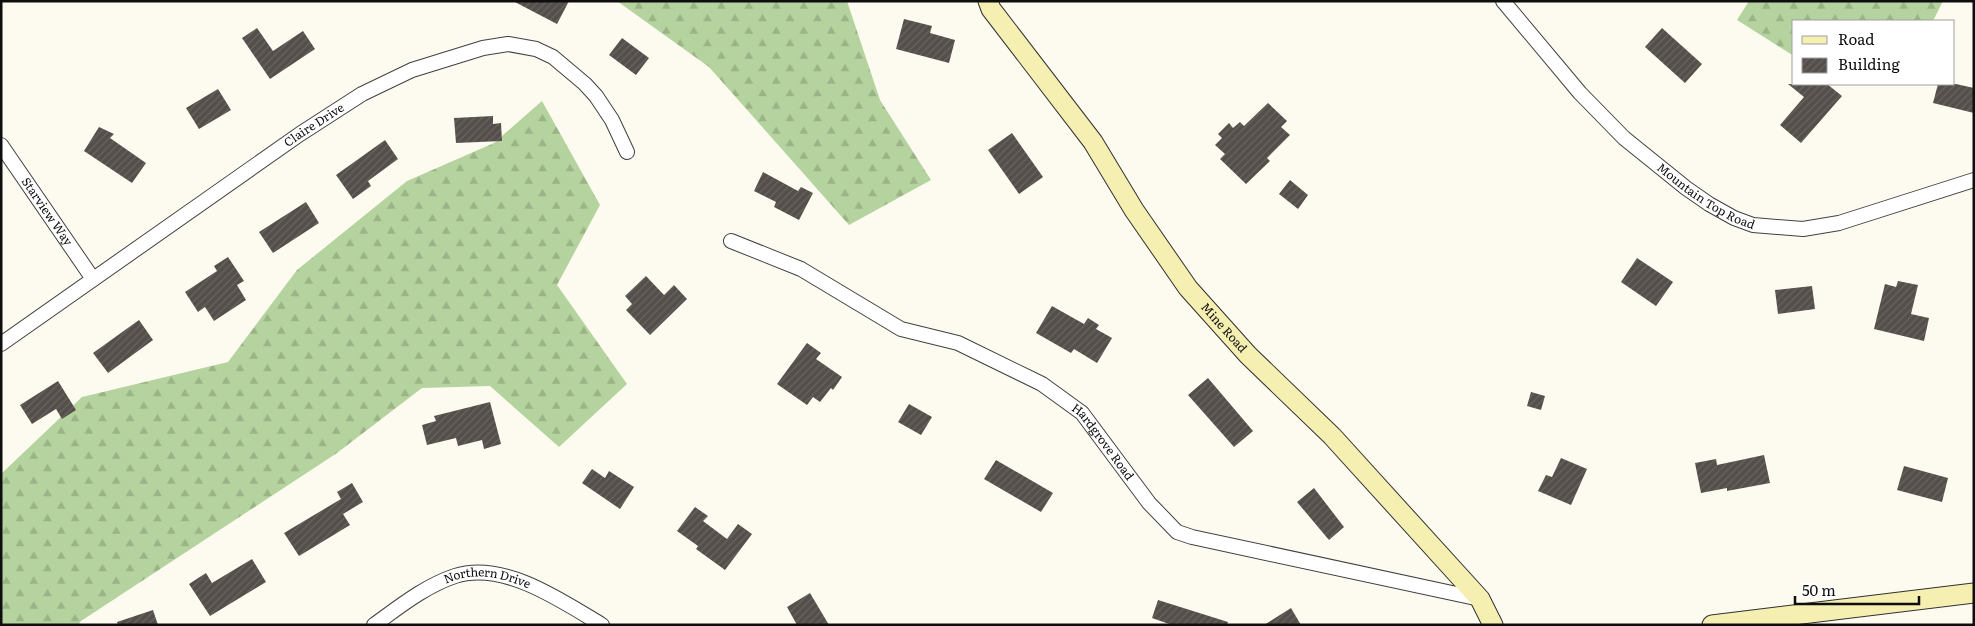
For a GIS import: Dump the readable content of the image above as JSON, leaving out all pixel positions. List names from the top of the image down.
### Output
{
  "streets": {
    "street": [
      "Claire Drive",
      "Mountain Top Road",
      "Starview Way",
      "Mine Road",
      "Hardgrove Road",
      "Northern Drive"
    ]
  },
  "crossings": [
    ["Claire Drive", "Starview Way"],
    ["Mine Road", "Hardgrove Road"]
  ],
  "legend": ["Road", "Building"],
  "scale_bar": "50 m"
}
